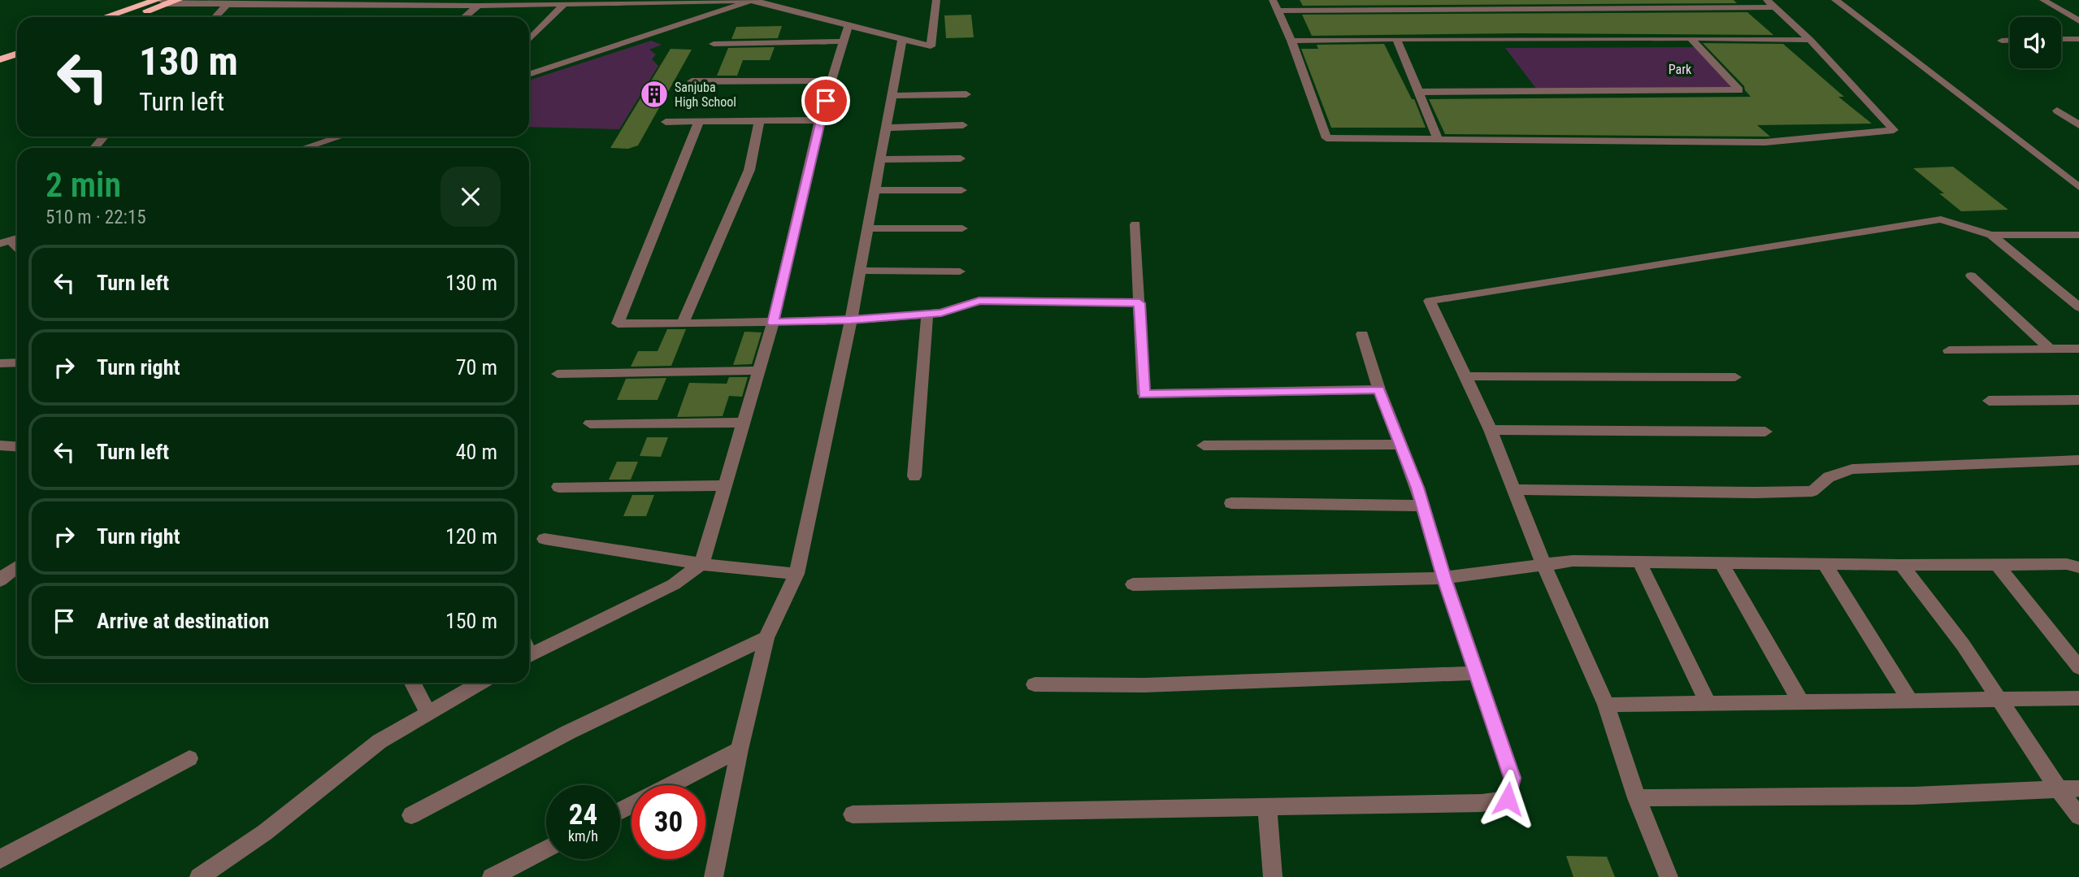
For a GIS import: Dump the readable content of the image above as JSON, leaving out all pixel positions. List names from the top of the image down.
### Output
{
  "parks": ["Park"],
  "places": {
    "building": ["Sanjuba High School"]
  },
  "page": {
    "turn": ["130 m", "Turn left"],
    "heading": ["2 min", "510 m · 22:15"],
    "list": [
      {
        "name": "Turn left",
        "value": "130 m"
      },
      {
        "name": "Turn right",
        "value": "70 m"
      },
      {
        "name": "Turn left",
        "value": "40 m"
      },
      {
        "name": "Turn right",
        "value": "120 m"
      },
      {
        "name": "Arrive at destination",
        "value": "150 m"
      }
    ],
    "speed": "24 km/h",
    "limit": "30"
  }
}
